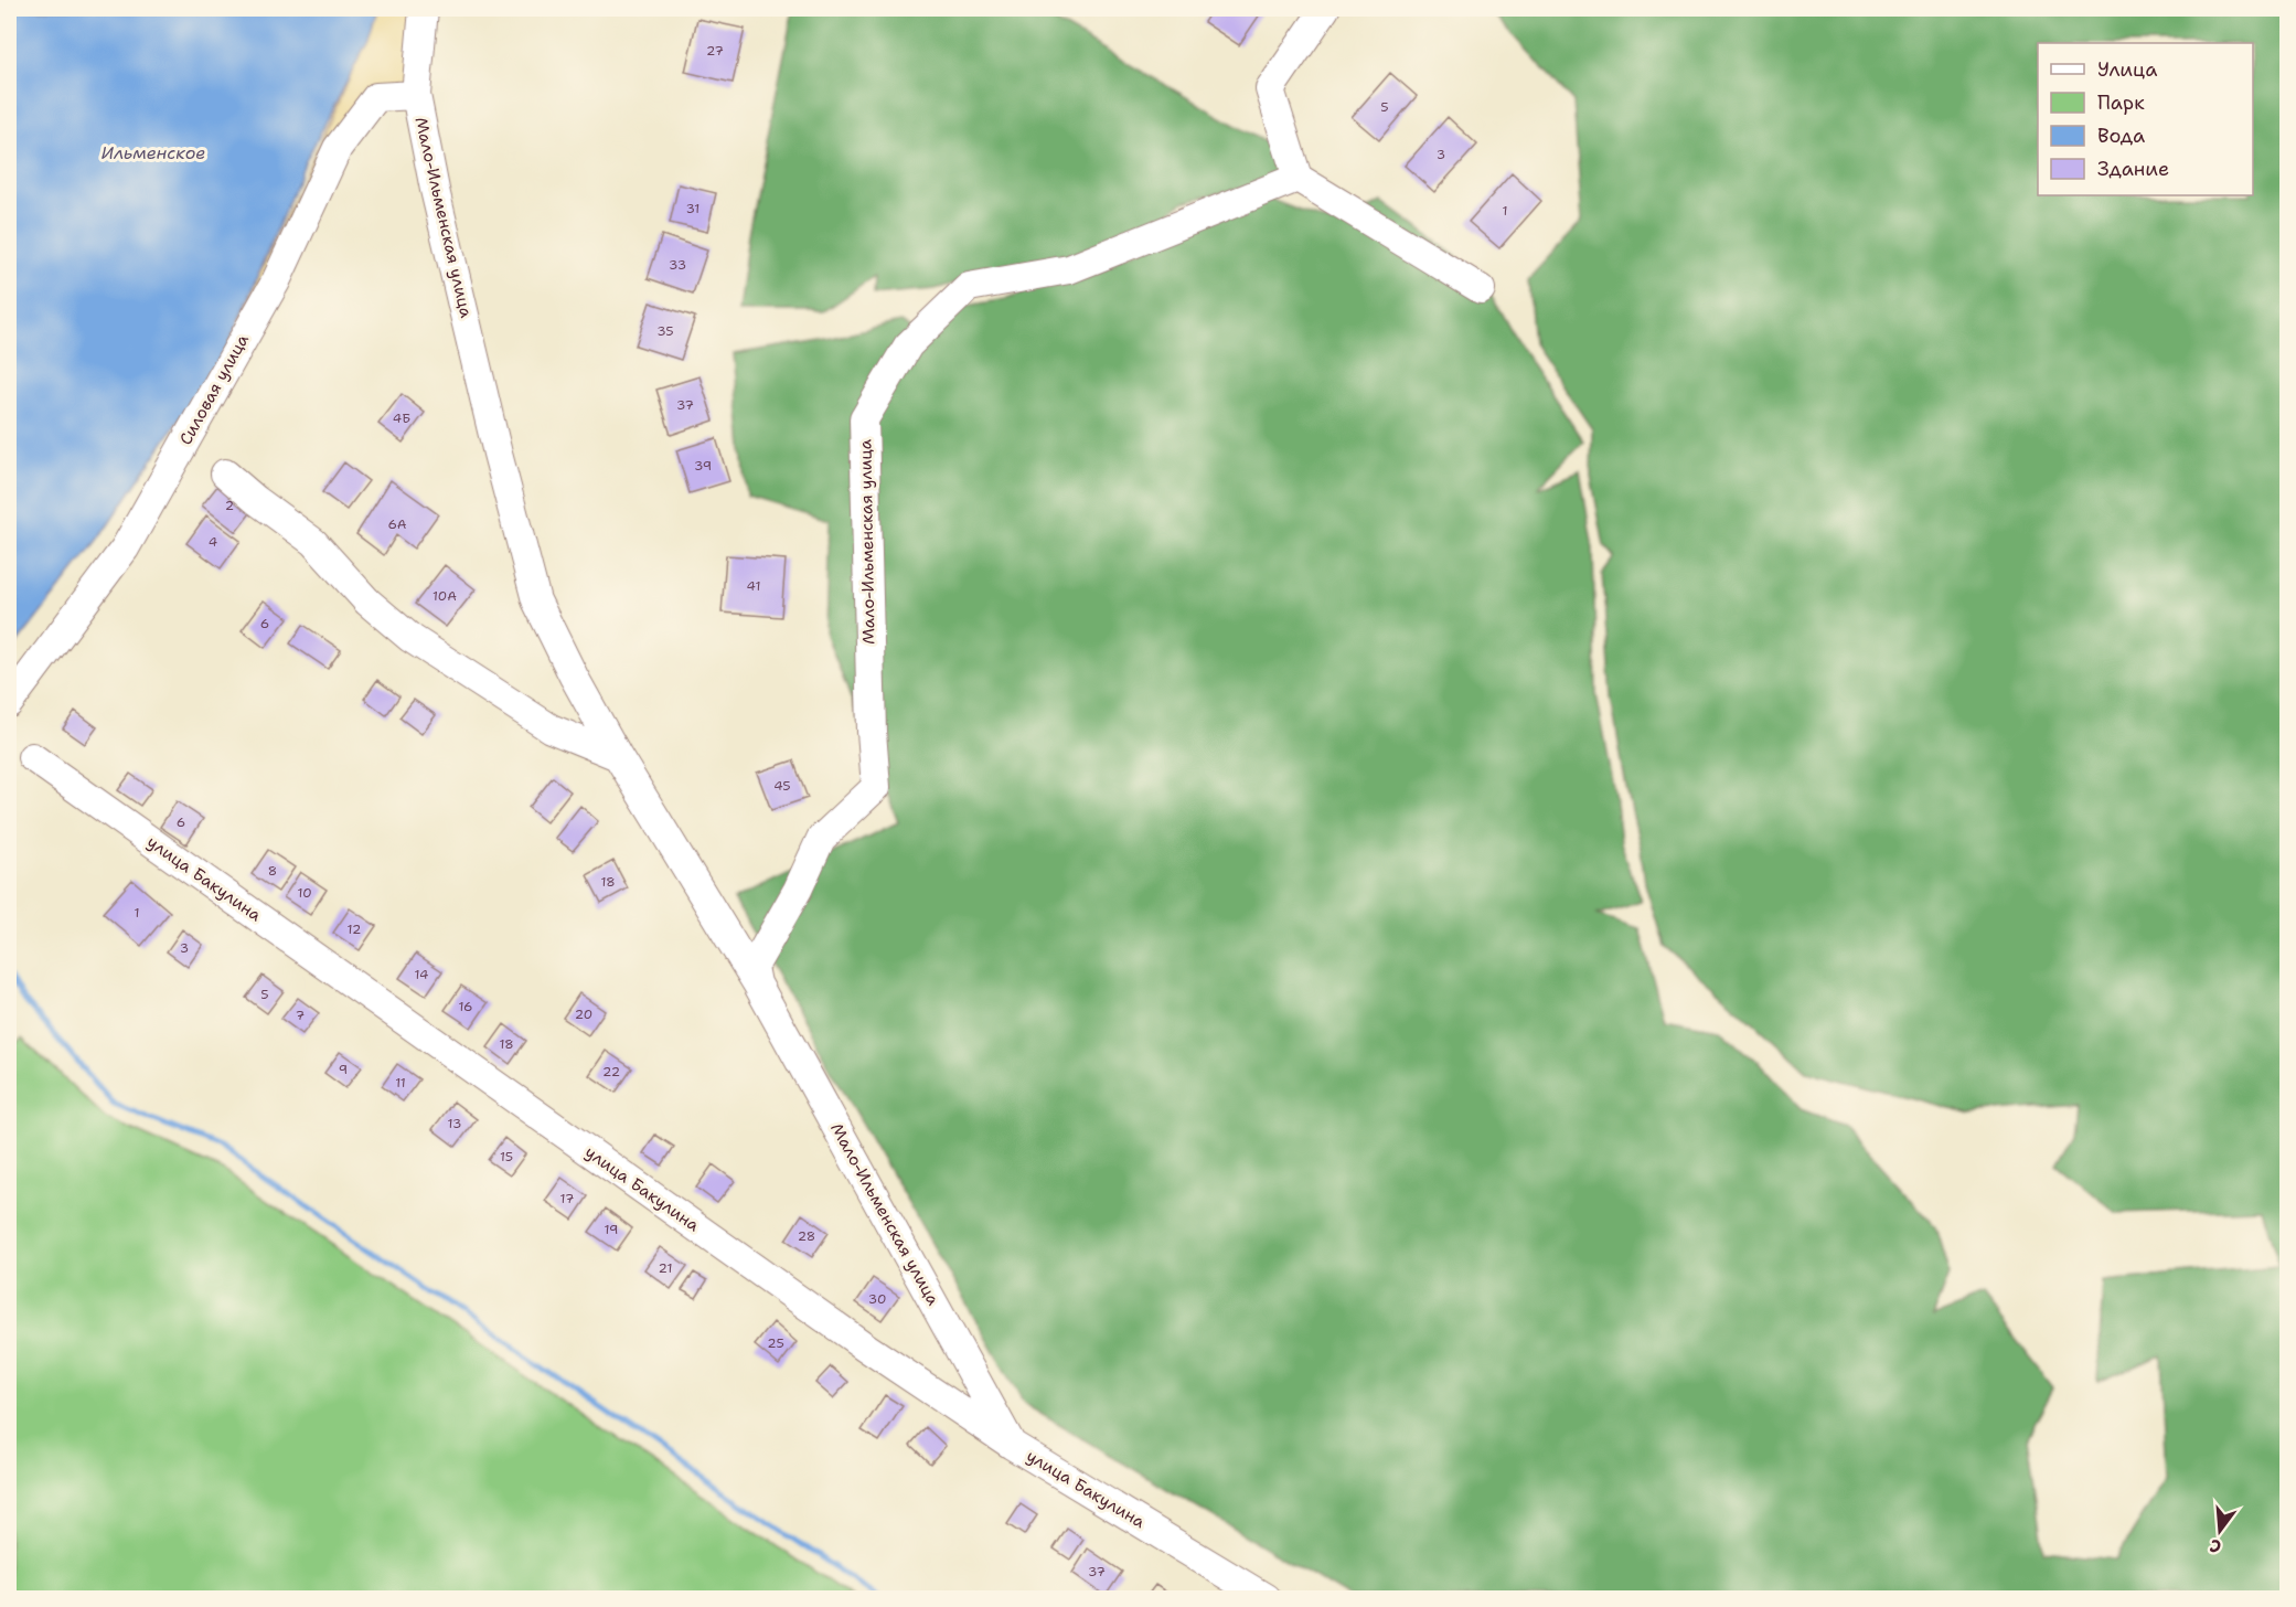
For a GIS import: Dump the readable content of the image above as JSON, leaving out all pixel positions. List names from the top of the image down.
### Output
{
  "streets": {
    "street": ["Мало-Ильменская улица", "Силовая улица", "улица Бакулина"]
  },
  "crossings": [
    ["Мало-Ильменская улица", "Силовая улица"],
    ["Мало-Ильменская улица", "улица Бакулина"]
  ],
  "water": ["Ильменское"],
  "house_numbers": [
    "27",
    "5",
    "3",
    "31",
    "1",
    "33",
    "35",
    "37",
    "4Б",
    "39",
    "2",
    "6А",
    "4",
    "41",
    "10А",
    "6",
    "45",
    "6",
    "8",
    "18",
    "10",
    "1",
    "12",
    "3",
    "14",
    "5",
    "16",
    "20",
    "7",
    "18",
    "9",
    "22",
    "11",
    "13",
    "15",
    "17",
    "19",
    "28",
    "21",
    "30",
    "25",
    "37"
  ],
  "legend": [
    "Улица",
    "Парк",
    "Вода",
    "Здание"
  ],
  "north": "bottom"
}
